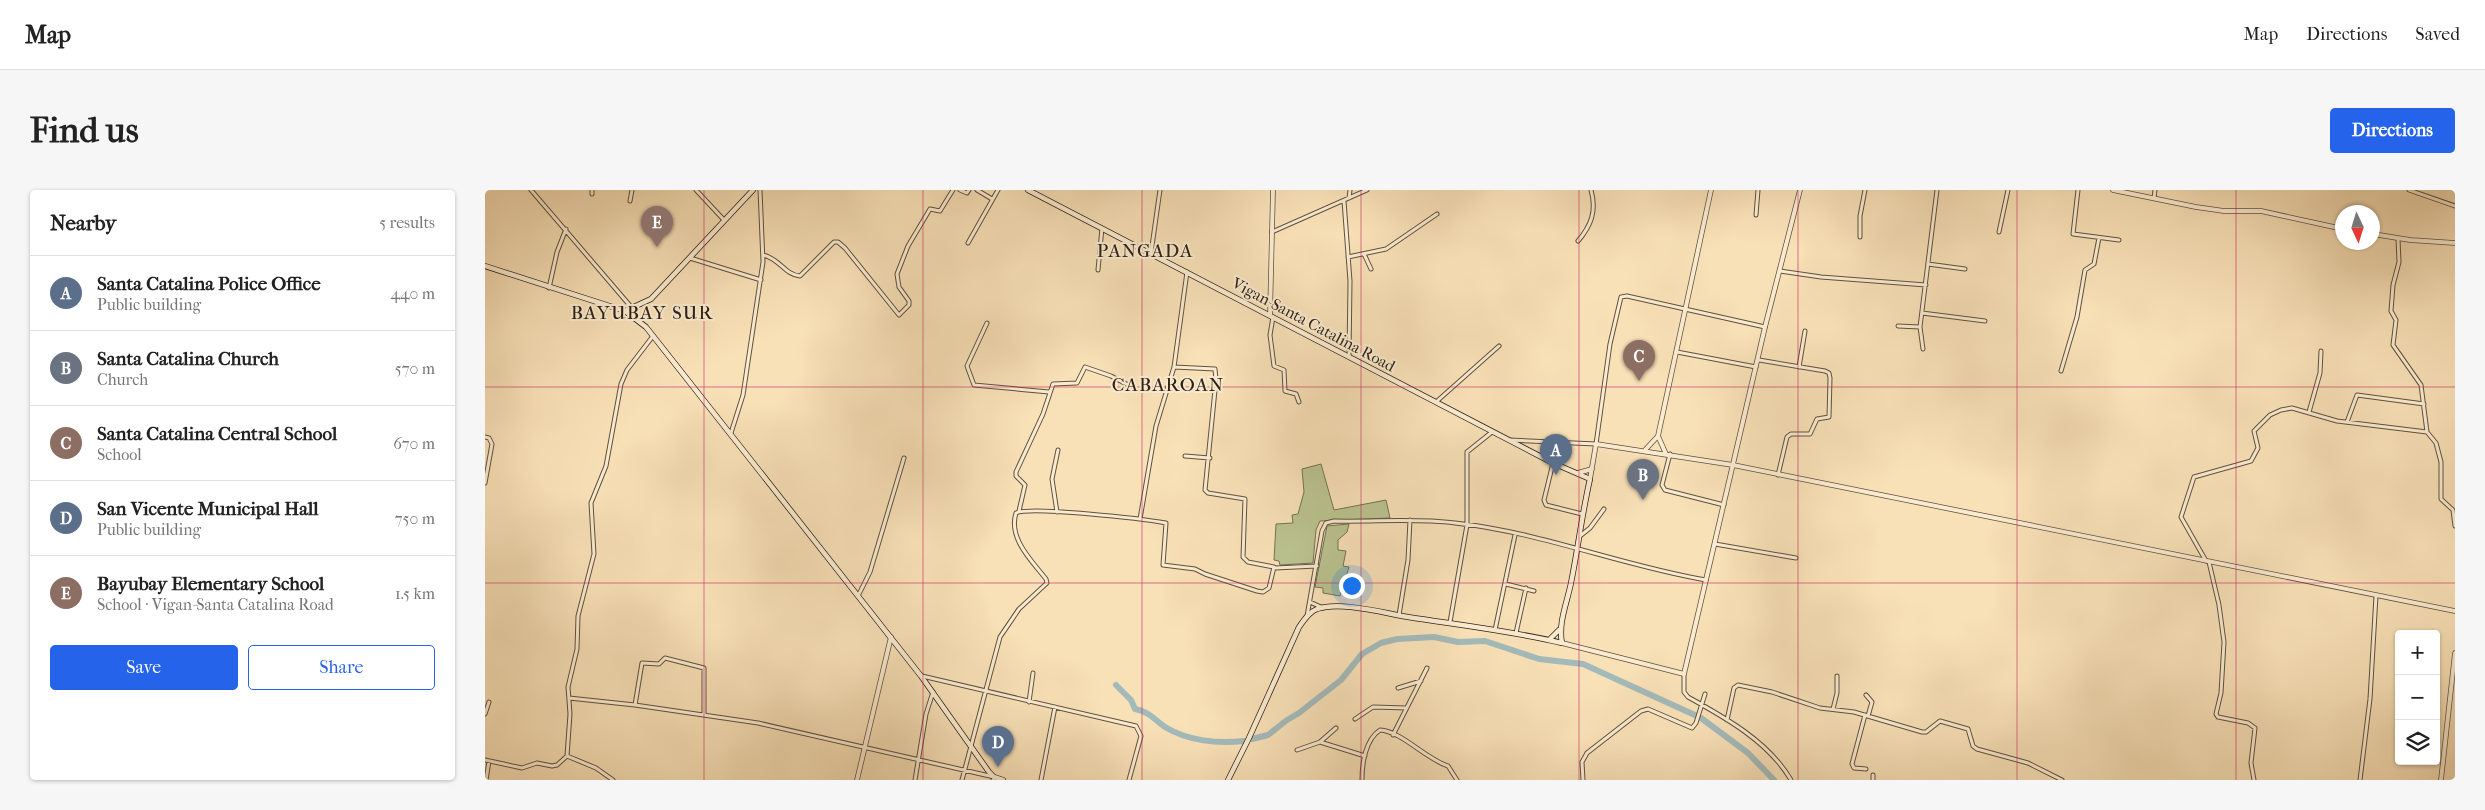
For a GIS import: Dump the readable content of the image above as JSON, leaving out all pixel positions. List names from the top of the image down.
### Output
{
  "streets": {
    "main road": ["Vigan-Santa Catalina Road"]
  },
  "districts": ["PANGADA", "BAYUBAY SUR", "CABAROAN"],
  "north": "bottom",
  "page": {
    "header": "Map",
    "nav": ["Map", "Directions", "Saved"],
    "buttons": [
      "Directions",
      ["Save", "Share"]
    ],
    "title": "Find us",
    "heading": ["Nearby", "5 results"],
    "pins": [
      "E",
      "C",
      "A",
      "B",
      "D"
    ],
    "list": [
      {
        "mark": "A",
        "name": "Santa Catalina Police Office",
        "note": "Public building",
        "value": "440 m"
      },
      {
        "mark": "B",
        "name": "Santa Catalina Church",
        "note": "Church",
        "value": "570 m"
      },
      {
        "mark": "C",
        "name": "Santa Catalina Central School",
        "note": "School",
        "value": "670 m"
      },
      {
        "mark": "D",
        "name": "San Vicente Municipal Hall",
        "note": "Public building",
        "value": "750 m"
      },
      {
        "mark": "E",
        "name": "Bayubay Elementary School",
        "note": "School · Vigan-Santa Catalina Road",
        "value": "1.5 km"
      }
    ],
    "map_buttons": ["+", "−"]
  }
}
